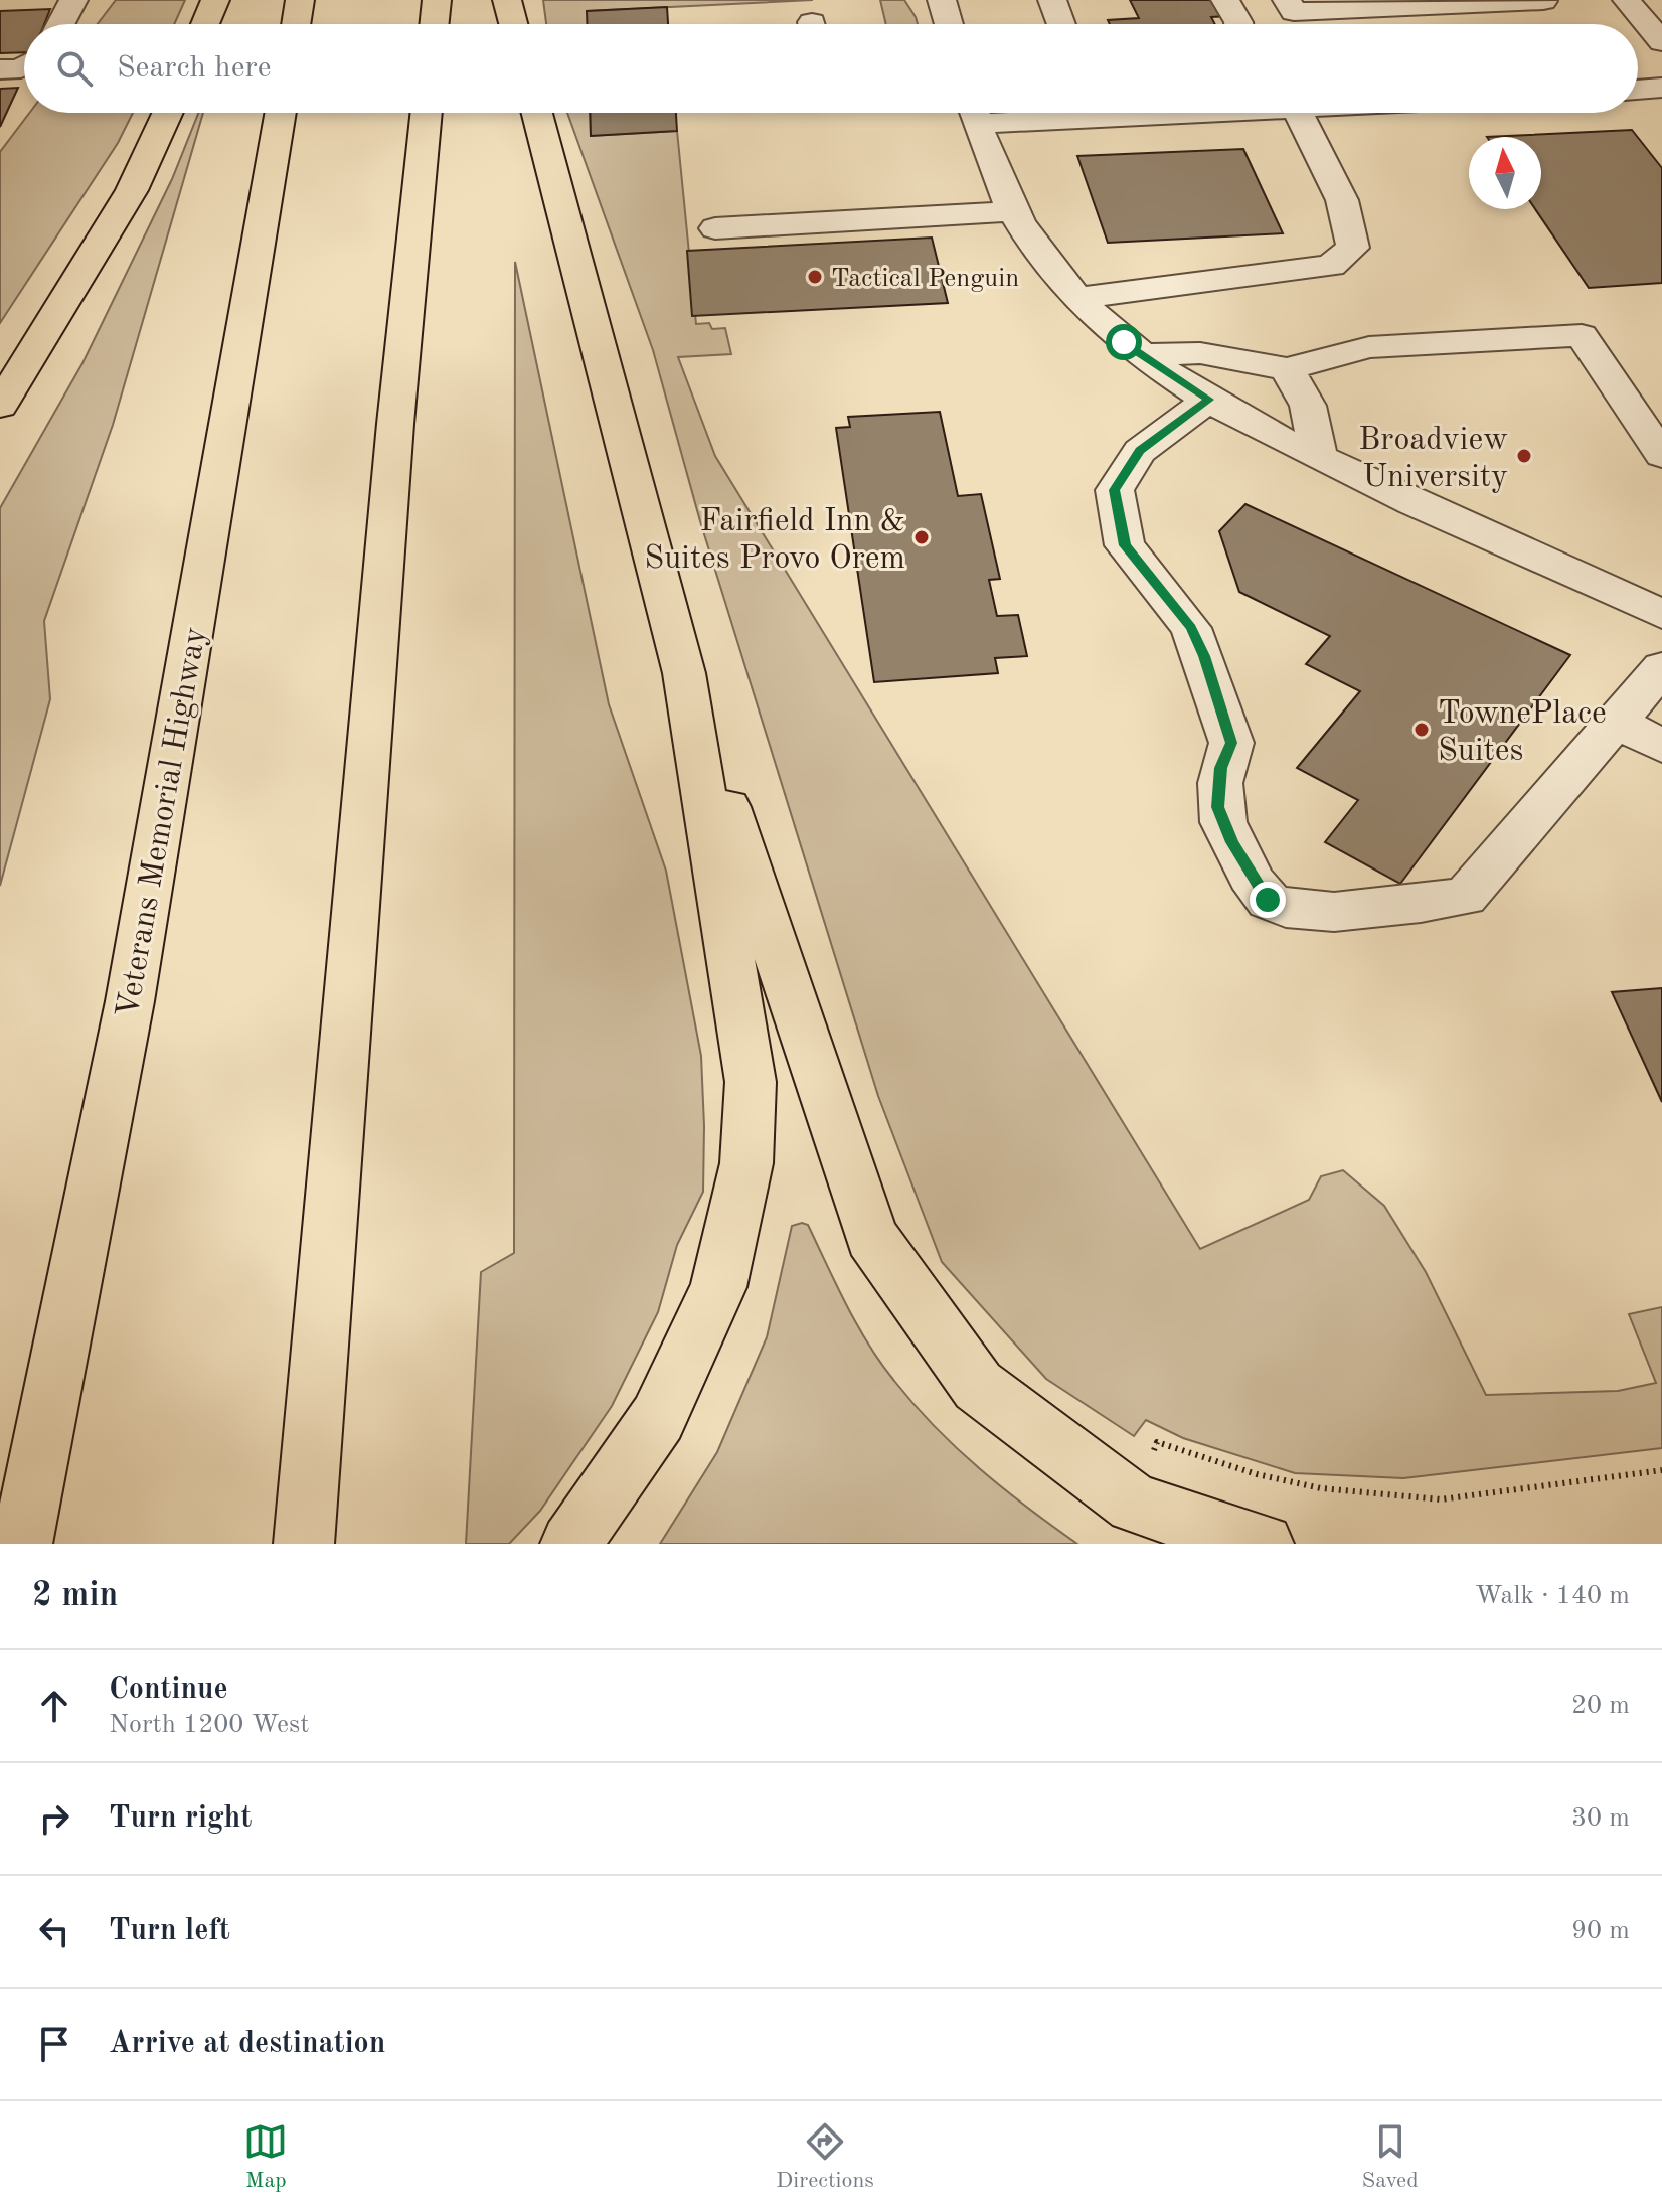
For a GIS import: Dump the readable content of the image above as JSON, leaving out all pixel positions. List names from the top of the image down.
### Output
{
  "streets": {
    "highway": ["Veterans Memorial Highway"]
  },
  "places": [
    "Tactical Penguin",
    "Broadview University",
    "Fairfield Inn & Suites Provo Orem",
    "TownePlace Suites"
  ],
  "north": "top",
  "page": {
    "search": "Search here",
    "heading": ["2 min", "Walk · 140 m"],
    "list": [
      ["Continue", "North 1200 West", "20 m"],
      ["Turn right", "30 m"],
      ["Turn left", "90 m"],
      "Arrive at destination"
    ],
    "nav": ["Map", "Directions", "Saved"]
  }
}
